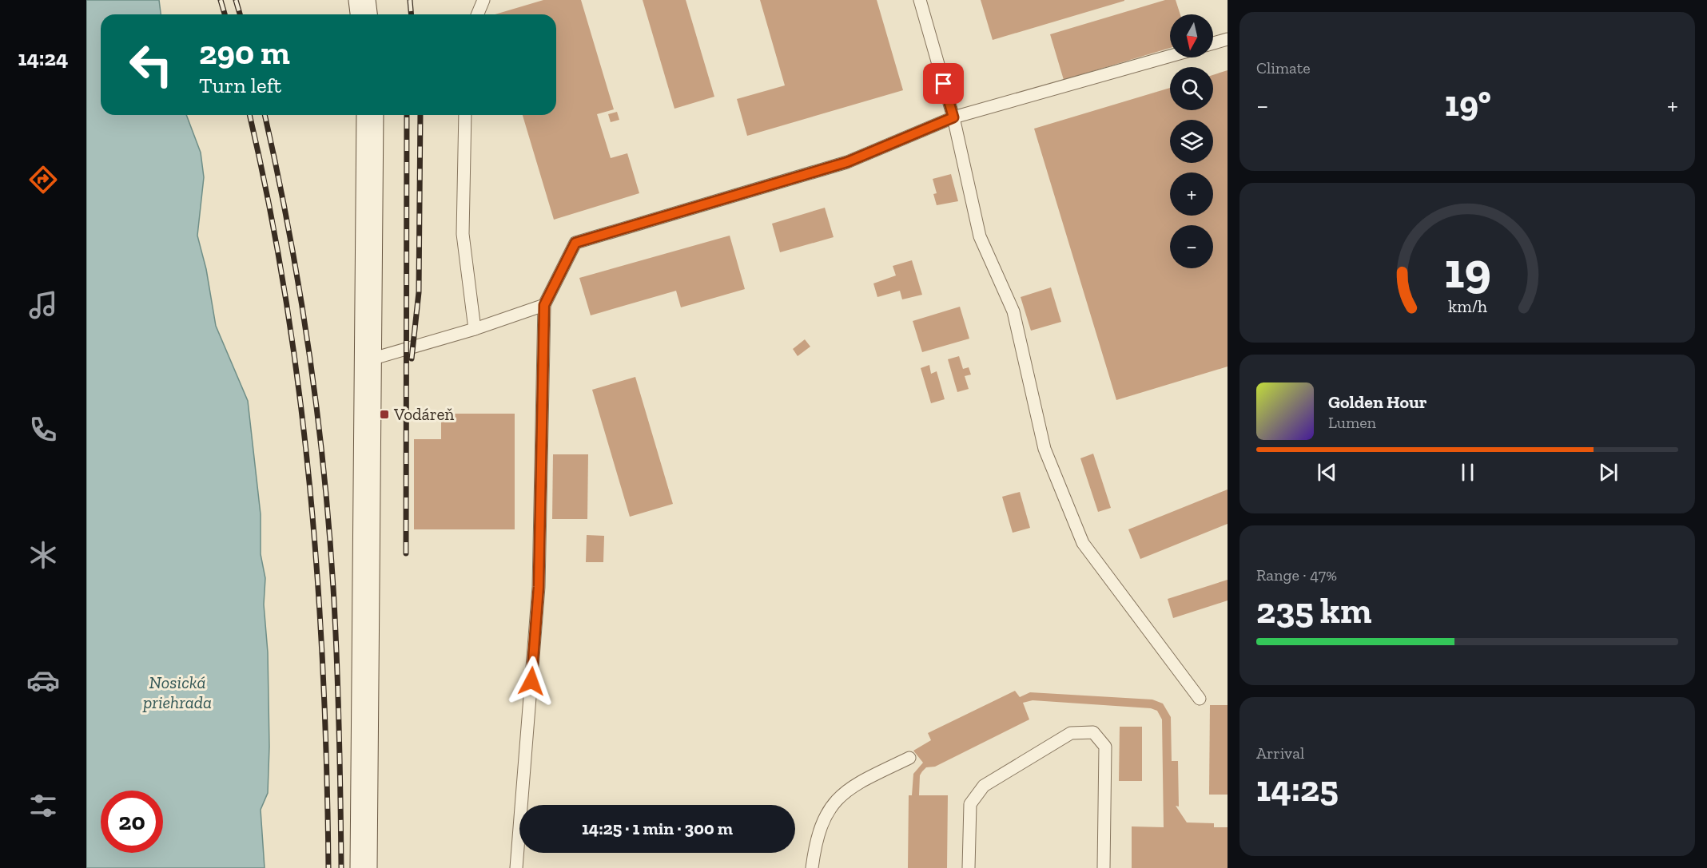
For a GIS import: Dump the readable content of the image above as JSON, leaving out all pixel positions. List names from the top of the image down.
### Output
{
  "water": ["Nosická priehrada"],
  "places": {
    "transit": ["Vodáreň"]
  },
  "north": "bottom",
  "page": {
    "tabs": "14:24",
    "tile": [
      "Climate",
      ["Range · 47%", "235 km"],
      ["Arrival", "14:25"]
    ],
    "map_buttons": ["+", "−"],
    "turn": ["290 m", "Turn left"],
    "heat": ["−", "19°", "+"],
    "song": ["Golden Hour", "Lumen"],
    "limit": "20",
    "trip": "14:25 · 1 min · 300 m",
    "gauge": ["19", "km/h"]
  }
}
